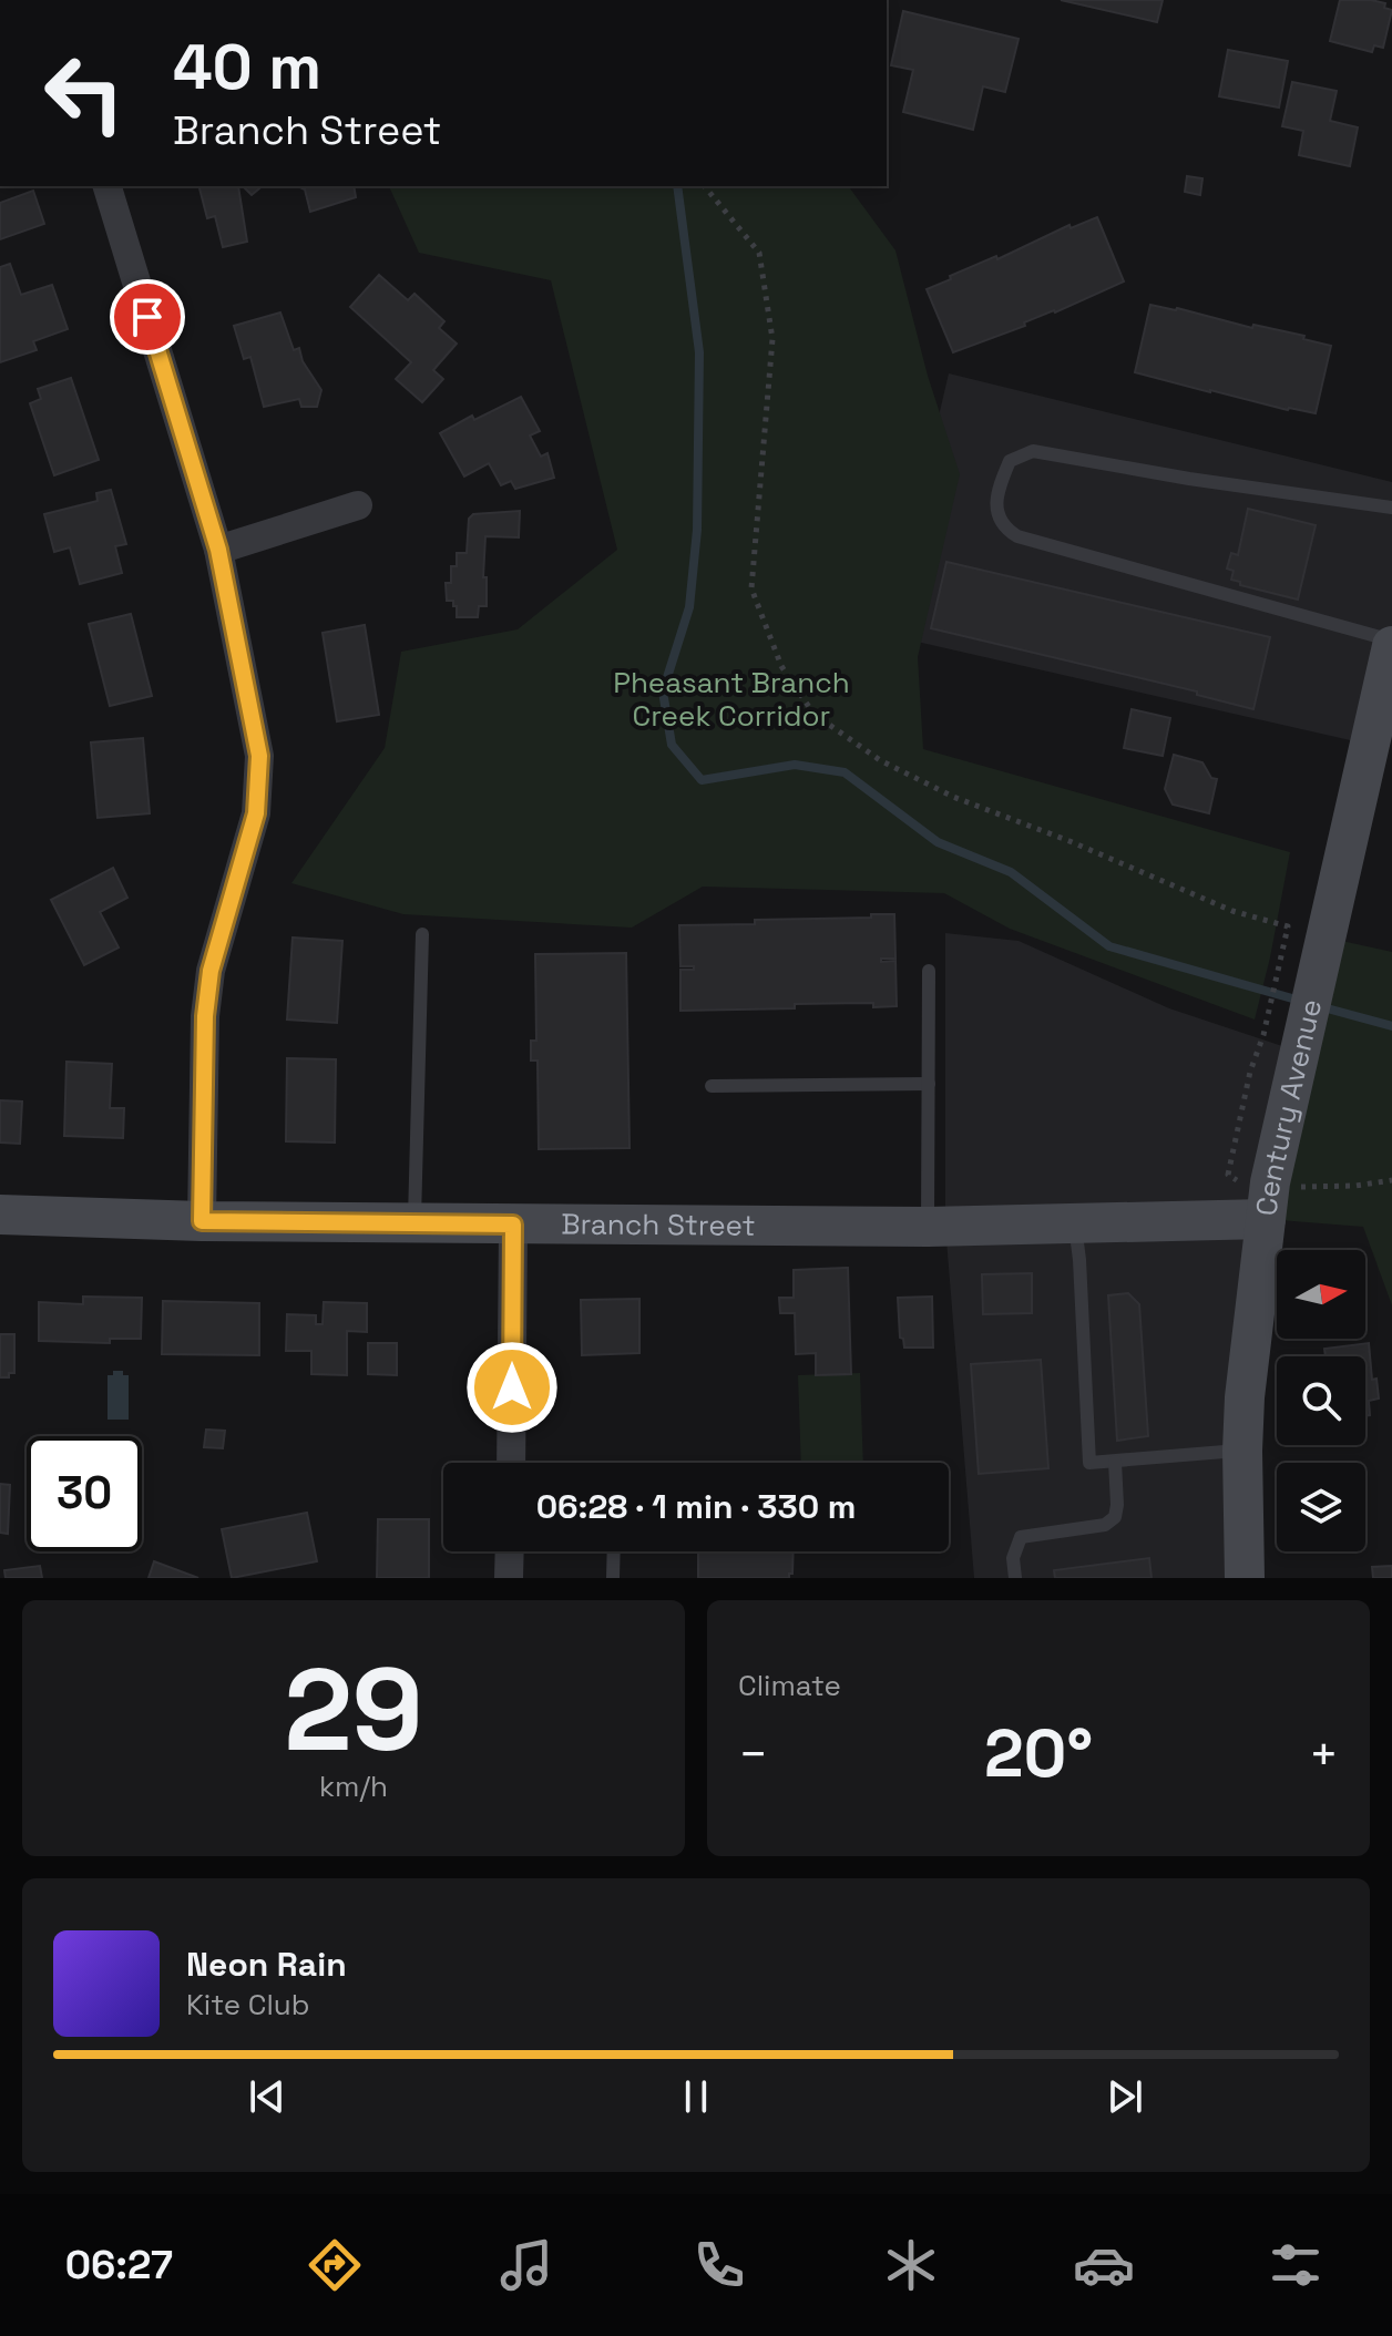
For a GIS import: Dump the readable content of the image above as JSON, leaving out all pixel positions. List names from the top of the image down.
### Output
{
  "streets": {
    "street": ["Century Avenue", "Branch Street"]
  },
  "crossings": [
    ["Century Avenue", "Branch Street"]
  ],
  "parks": ["Pheasant Branch Creek Corridor"],
  "north": "right",
  "page": {
    "turn": ["40 m", "Branch Street"],
    "limit": "30",
    "trip": "06:28 · 1 min · 330 m",
    "tile": [
      ["29", "km/h"],
      "Climate"
    ],
    "heat": ["−", "20°", "+"],
    "song": ["Neon Rain", "Kite Club"],
    "tabs": "06:27"
  }
}
